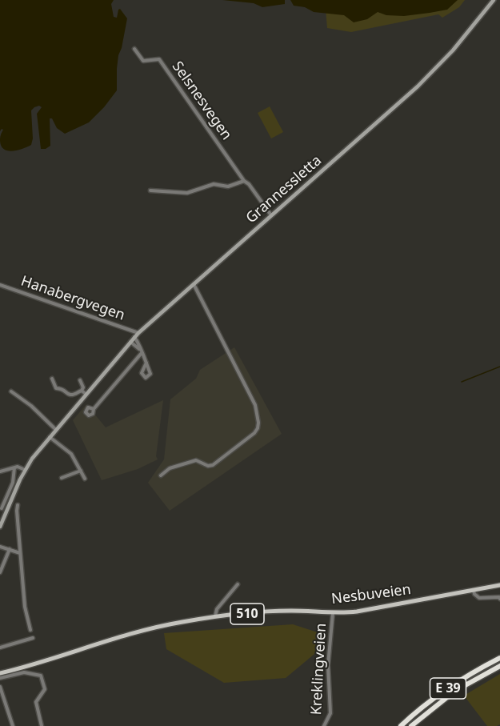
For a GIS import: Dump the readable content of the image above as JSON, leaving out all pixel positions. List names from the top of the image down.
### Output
{
  "streets": {
    "highway": ["E 39"],
    "main road": ["Grannessletta", "Nesbuveien", "510"],
    "street": ["Selsnesvegen", "Hanabergvegen", "Kreklingveien"]
  },
  "crossings": [
    ["Selsnesvegen", "Grannessletta"],
    ["Grannessletta", "Hanabergvegen"],
    ["Nesbuveien", "Kreklingveien"]
  ]
}
